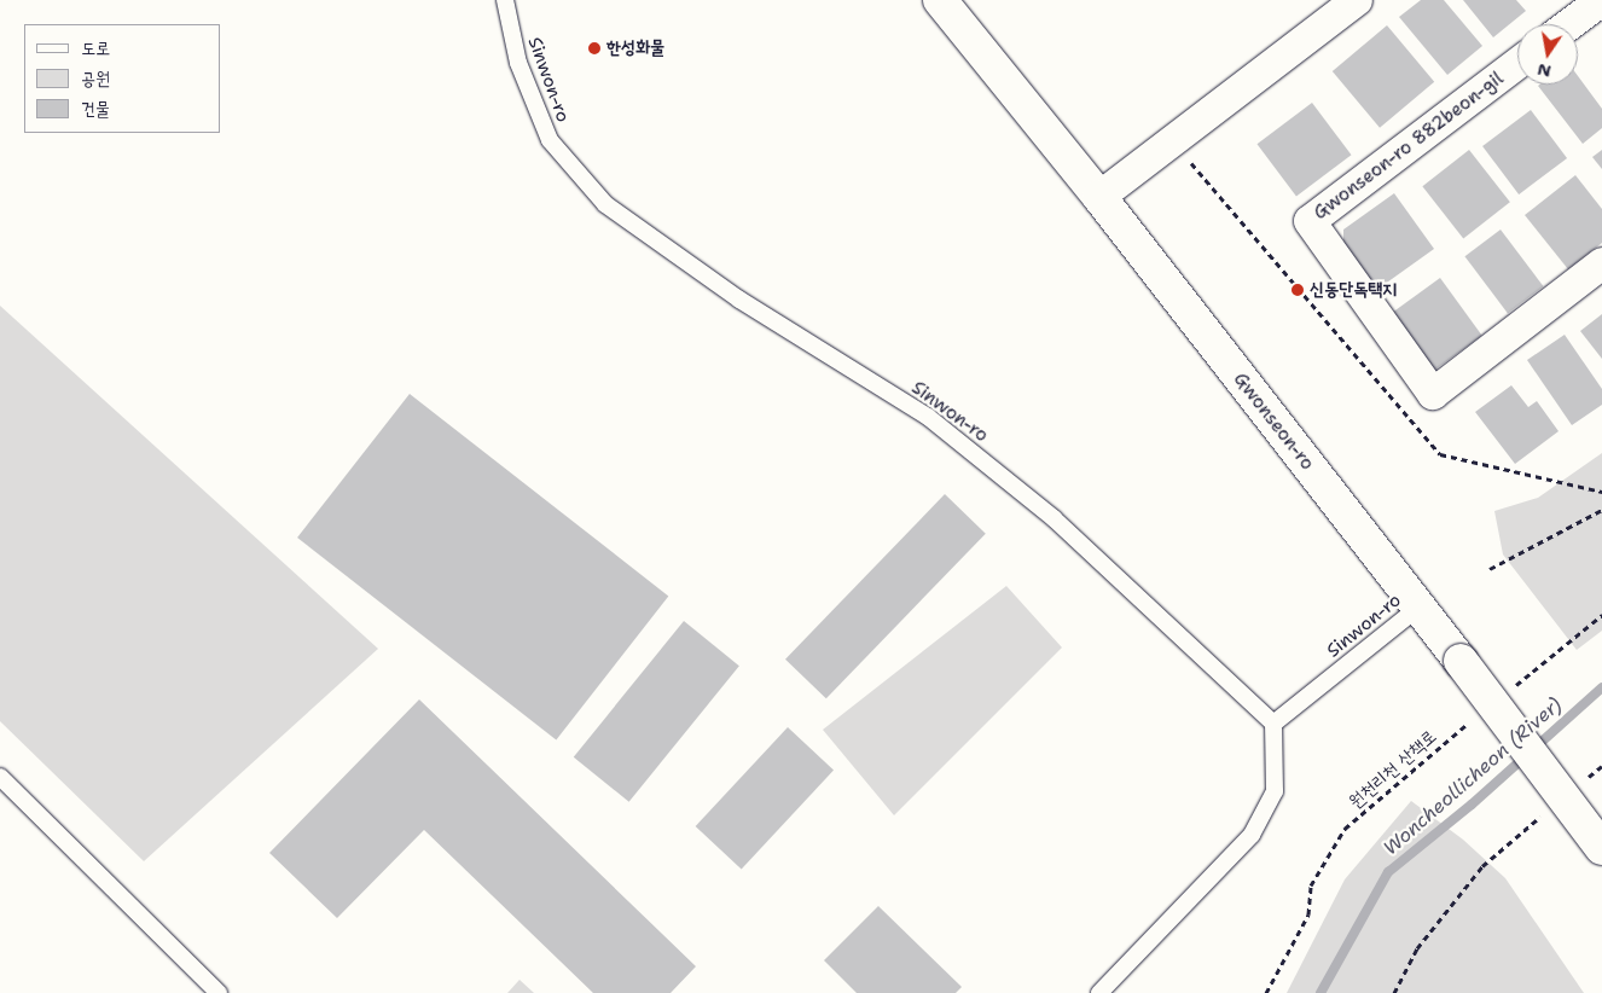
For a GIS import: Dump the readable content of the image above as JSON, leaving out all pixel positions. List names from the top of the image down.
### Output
{
  "streets": {
    "street": ["Gwonseon-ro 882beon-gil", "Gwonseon-ro"],
    "lane": ["Sinwon-ro"],
    "path": ["원천리천 산책로"]
  },
  "crossings": [
    ["Sinwon-ro", "Gwonseon-ro"]
  ],
  "water": ["Woncheollicheon (River)"],
  "places": ["한성화물", "신동단독택지"],
  "legend": ["도로", "공원", "건물"],
  "north": "bottom"
}
